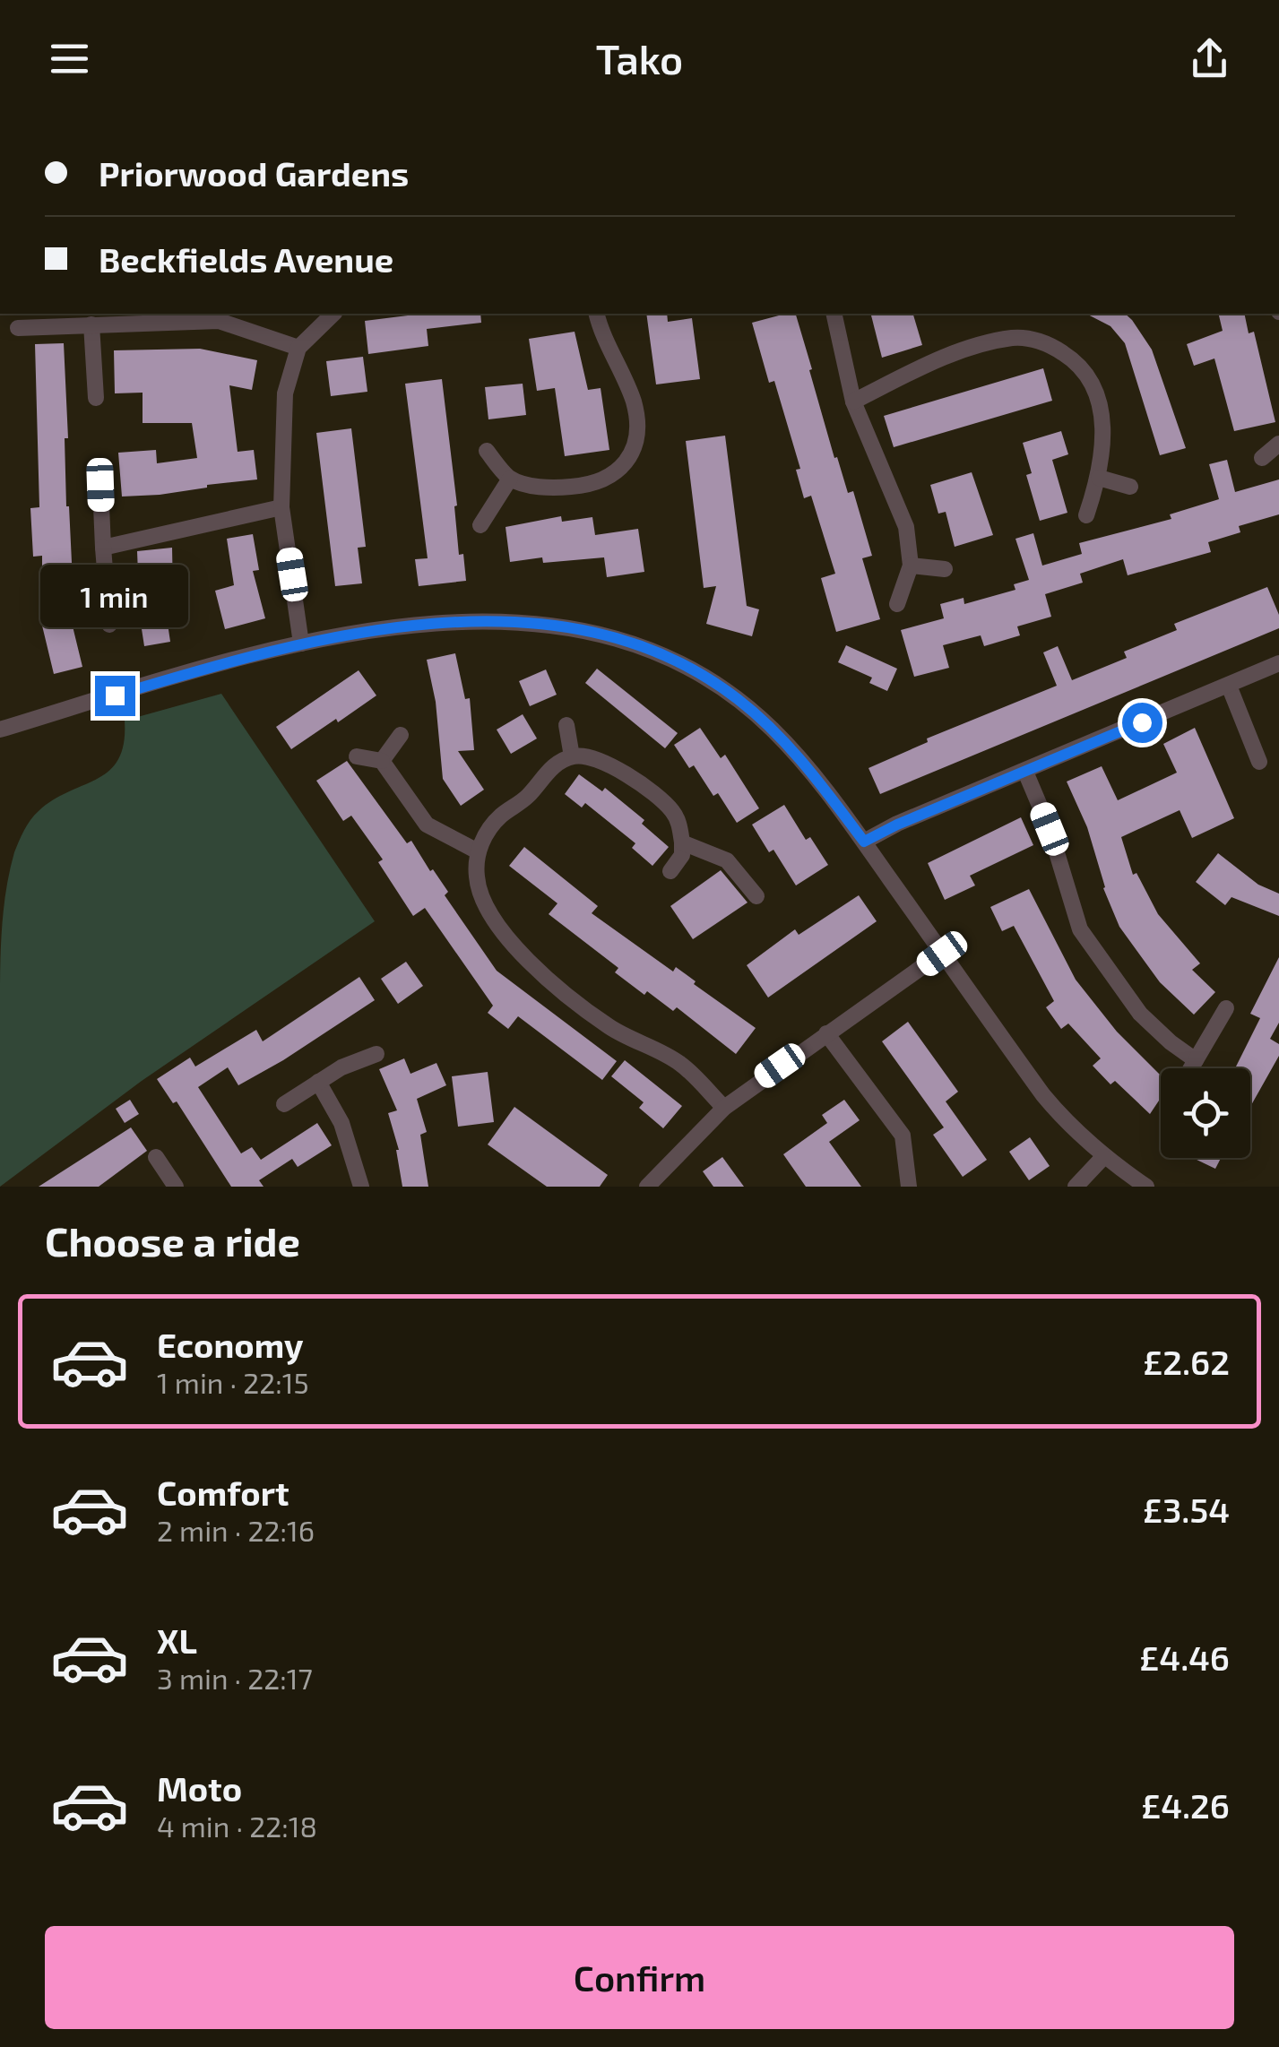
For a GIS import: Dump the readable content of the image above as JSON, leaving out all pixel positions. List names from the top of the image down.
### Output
{
  "page": {
    "header": "Tako",
    "banner": ["Priorwood Gardens", "Beckfields Avenue"],
    "bubble": "1 min",
    "heading": "Choose a ride",
    "list": [
      {
        "name": "Economy",
        "note": "1 min · 22:15",
        "value": "£2.62"
      },
      {
        "name": "Comfort",
        "note": "2 min · 22:16",
        "value": "£3.54"
      },
      {
        "name": "XL",
        "note": "3 min · 22:17",
        "value": "£4.46"
      },
      {
        "name": "Moto",
        "note": "4 min · 22:18",
        "value": "£4.26"
      }
    ],
    "buttons": "Confirm"
  }
}
